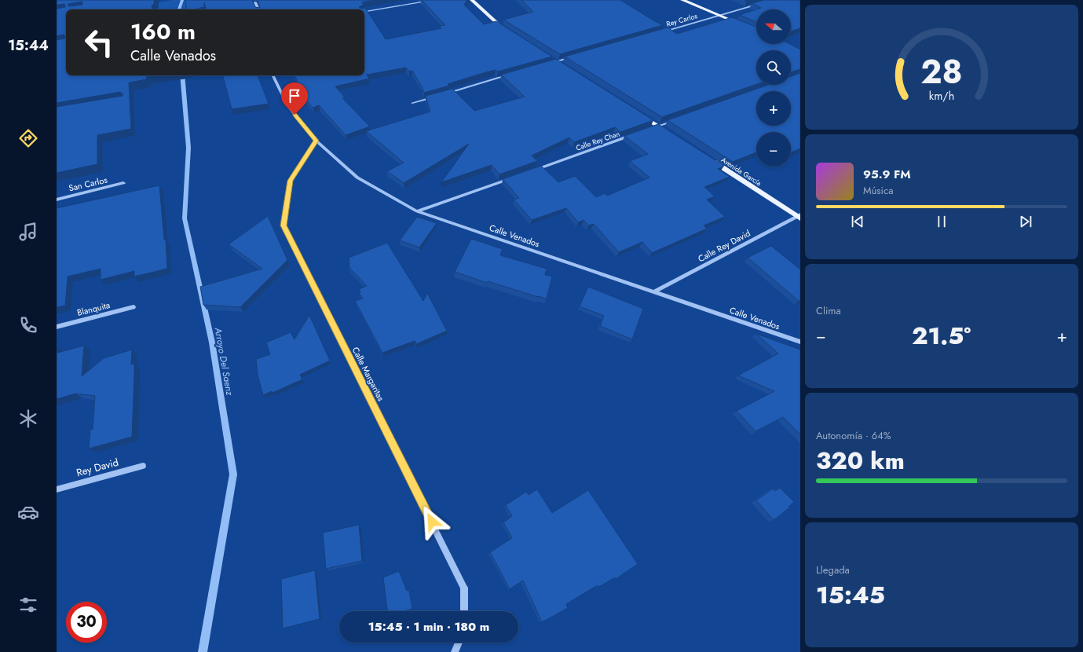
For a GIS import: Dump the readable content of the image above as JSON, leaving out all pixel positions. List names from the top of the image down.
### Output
{
  "streets": {
    "main road": ["Avenida García"],
    "street": [
      "Rey Carlos",
      "Calle Rey Chan",
      "San Carlos",
      "Calle Venados",
      "Calle Rey David",
      "Blanquita",
      "Calle Margaritas",
      "Rey David"
    ]
  },
  "crossings": [
    ["Avenida García", "Calle Rey David"],
    ["Calle Venados", "Calle Rey David"],
    ["Calle Venados", "Calle Margaritas"]
  ],
  "water": ["Arroyo Del Saenz"],
  "north": "left",
  "page": {
    "tabs": "15:44",
    "map_buttons": ["+", "−"],
    "turn": ["160 m", "Calle Venados"],
    "song": ["95.9 FM", "Música"],
    "tile": [
      "Clima",
      ["Autonomía · 64%", "320 km"],
      ["Llegada", "15:45"]
    ],
    "heat": ["−", "21.5°", "+"],
    "limit": "30",
    "trip": "15:45 · 1 min · 180 m",
    "gauge": ["28", "km/h"]
  }
}
